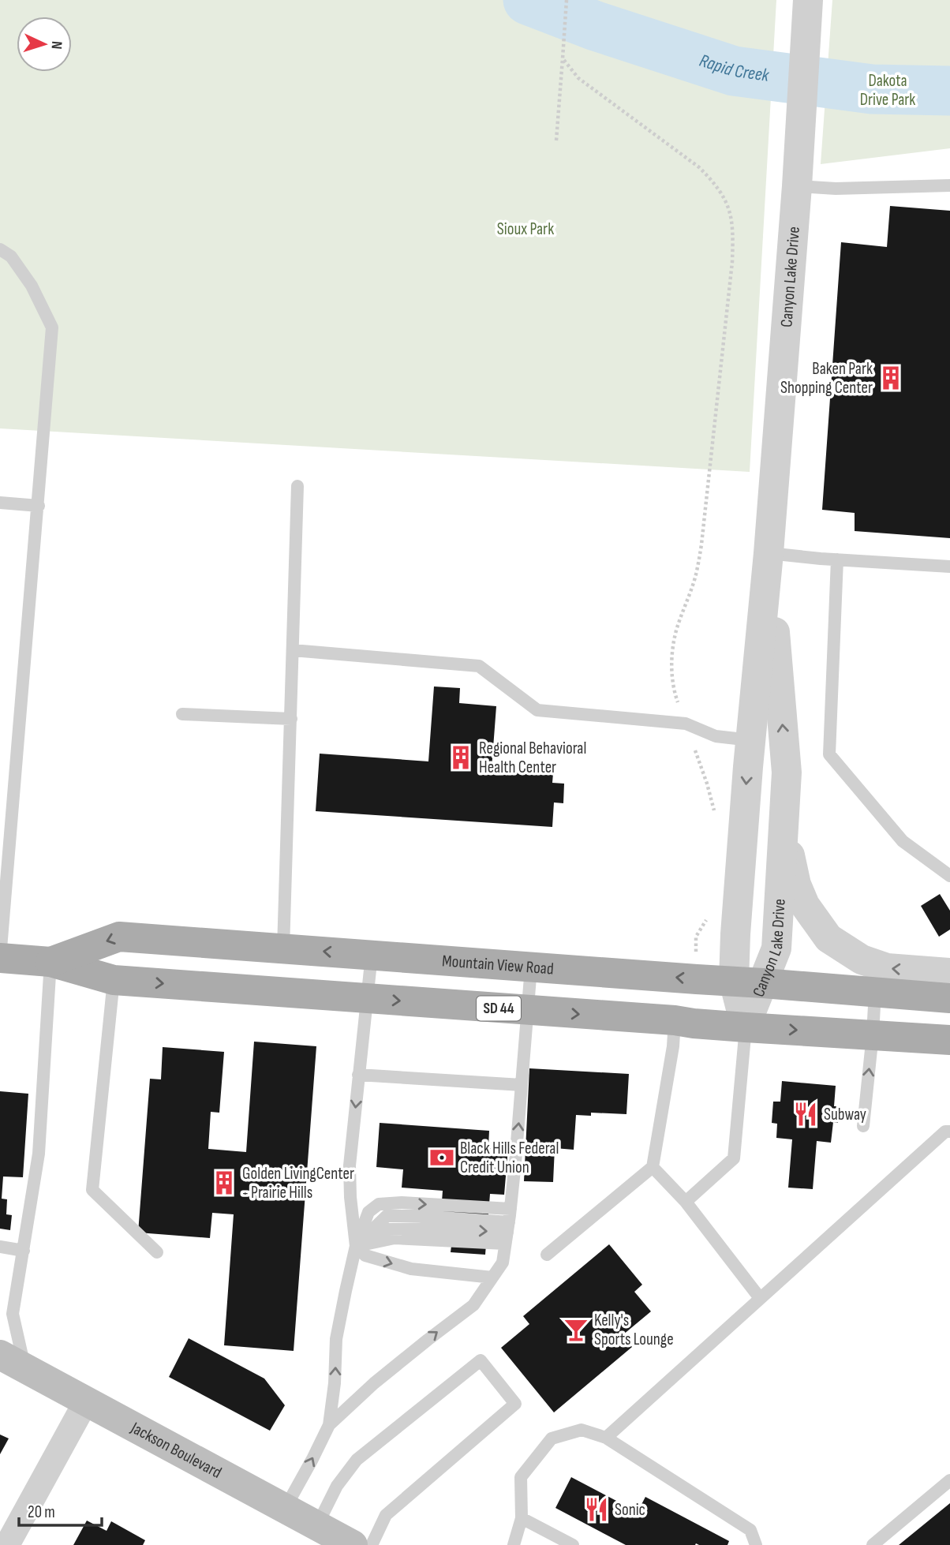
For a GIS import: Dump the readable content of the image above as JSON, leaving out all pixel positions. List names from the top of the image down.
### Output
{
  "streets": {
    "main road": ["Mountain View Road", "SD 44", "Jackson Boulevard"],
    "street": ["Canyon Lake Drive"]
  },
  "crossings": [
    ["Canyon Lake Drive", "Mountain View Road"]
  ],
  "water": ["Rapid Creek"],
  "parks": ["Dakota Drive Park", "Sioux Park"],
  "places": {
    "building": ["Baken Park Shopping Center", "Regional Behavioral Health Center", "Golden LivingCenter - Prairie Hills"],
    "restaurant": ["Subway", "Sonic"],
    "bank": ["Black Hills Federal Credit Union"],
    "bar": ["Kelly's Sports Lounge"]
  },
  "scale_bar": "20 m",
  "north": "right"
}
